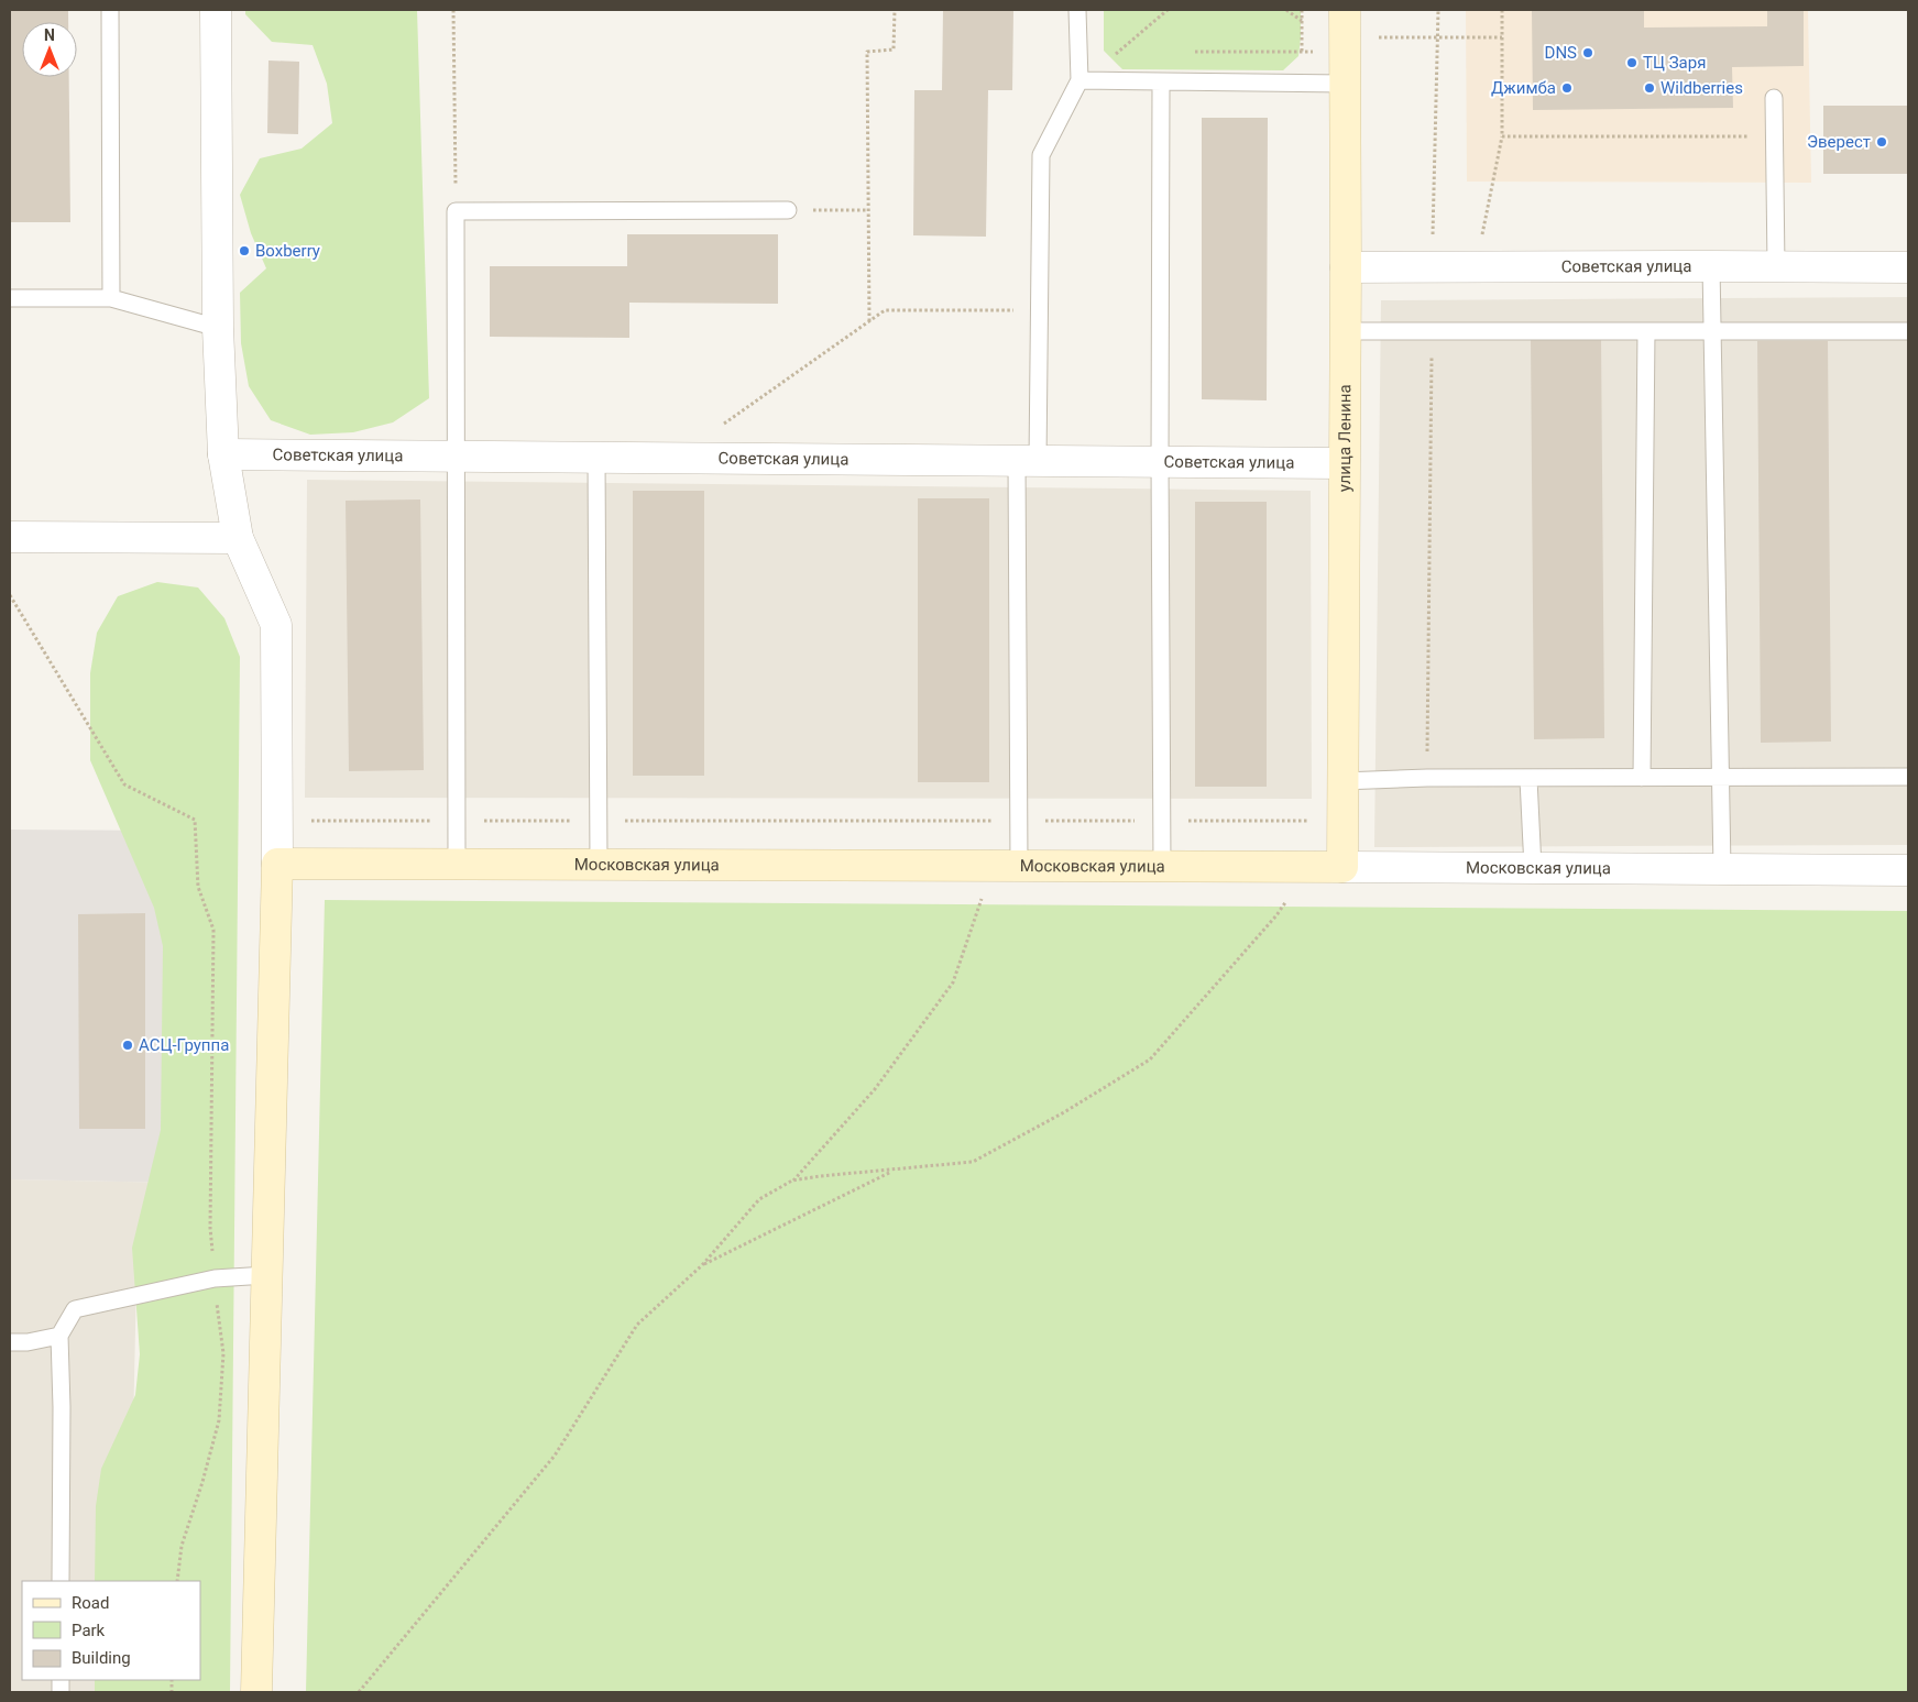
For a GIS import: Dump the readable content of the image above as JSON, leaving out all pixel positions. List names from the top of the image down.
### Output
{
  "streets": {
    "street": ["Советская улица", "улица Ленина", "Московская улица"]
  },
  "crossings": [
    ["Советская улица", "улица Ленина"],
    ["улица Ленина", "Московская улица"]
  ],
  "places": [
    "DNS",
    "ТЦ Заря",
    "Джимба",
    "Wildberries",
    "Эверест",
    "Boxberry",
    "АСЦ-Группа"
  ],
  "legend": ["Road", "Park", "Building"],
  "north": "top"
}
